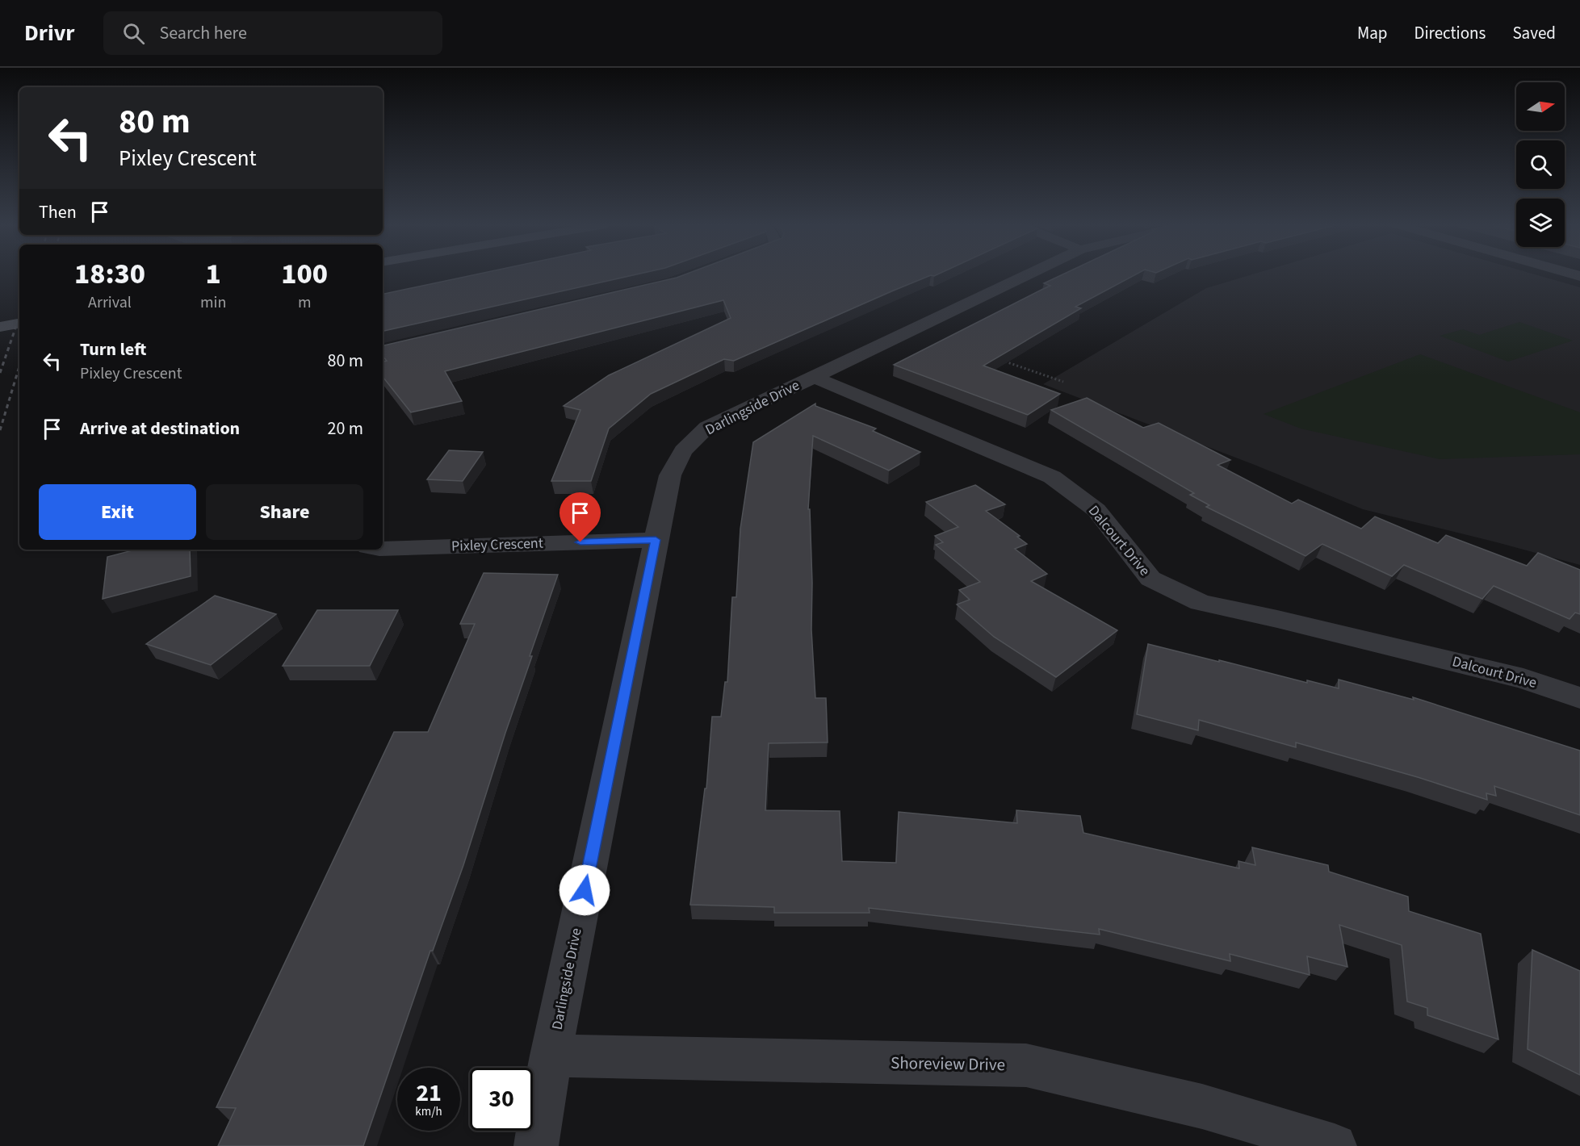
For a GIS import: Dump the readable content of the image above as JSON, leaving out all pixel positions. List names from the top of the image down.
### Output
{
  "streets": {
    "street": [
      "Darlingside Drive",
      "Dalcourt Drive",
      "Pixley Crescent",
      "Shoreview Drive"
    ]
  },
  "crossings": [
    ["Darlingside Drive", "Dalcourt Drive"],
    ["Darlingside Drive", "Pixley Crescent"],
    ["Darlingside Drive", "Shoreview Drive"]
  ],
  "north": "right",
  "page": {
    "header": "Drivr",
    "search": "Search here",
    "nav": ["Map", "Directions", "Saved"],
    "turn": ["80 m", "Pixley Crescent"],
    "then": "Then",
    "eta": [
      "18:30",
      "Arrival",
      "1",
      "min",
      "100",
      "m"
    ],
    "list": [
      {
        "name": "Turn left",
        "note": "Pixley Crescent",
        "value": "80 m"
      },
      {
        "name": "Arrive at destination",
        "value": "20 m"
      }
    ],
    "buttons": ["Exit", "Share"],
    "speed": "21 km/h",
    "limit": "30"
  }
}
